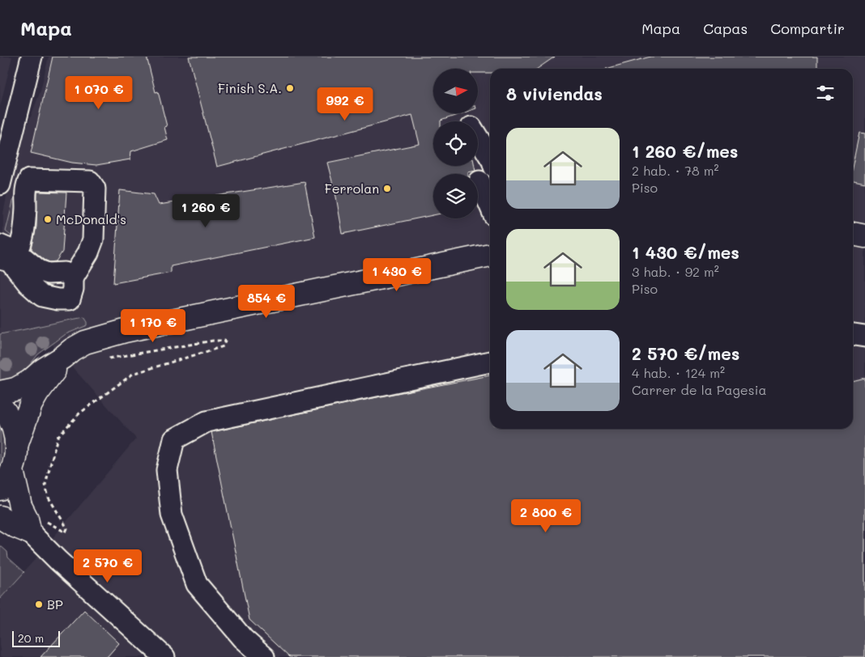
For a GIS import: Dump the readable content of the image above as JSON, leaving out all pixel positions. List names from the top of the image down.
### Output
{
  "places": [
    "Finish S.A.",
    "Ferrolan",
    "McDonald's",
    "BP"
  ],
  "scale_bar": "20 m",
  "north": "right",
  "page": {
    "header": "Mapa",
    "nav": ["Mapa", "Capas", "Compartir"],
    "heading": "8 viviendas",
    "price": [
      "1 070 €",
      "992 €",
      "1 260 €",
      "1 430 €",
      "854 €",
      "1 170 €",
      "2 800 €",
      "2 570 €"
    ],
    "list": [
      {
        "name": "1 260 €/mes",
        "note": "2 hab. · 78 m² · Piso"
      },
      {
        "name": "1 430 €/mes",
        "note": "3 hab. · 92 m² · Piso"
      },
      {
        "name": "2 570 €/mes",
        "note": "4 hab. · 124 m² · Carrer de la Pagesia"
      }
    ],
    "scale": "20 m"
  }
}
